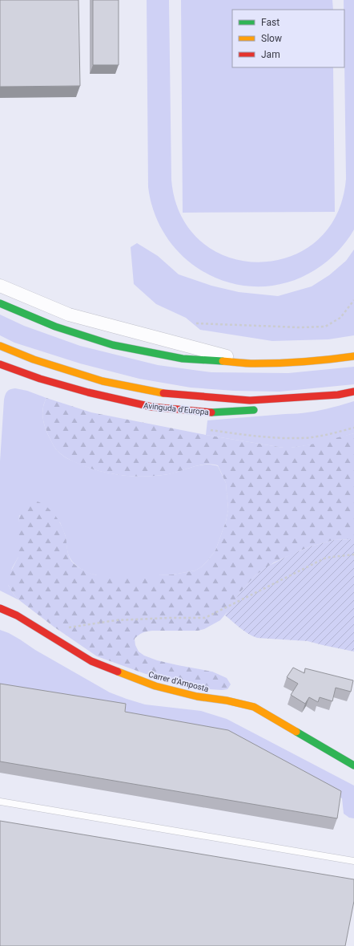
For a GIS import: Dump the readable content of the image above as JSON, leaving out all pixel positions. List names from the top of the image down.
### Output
{
  "streets": {
    "street": ["Avinguda d'Europa", "Carrer d'Amposta"]
  },
  "legend": ["Fast", "Slow", "Jam"]
}
